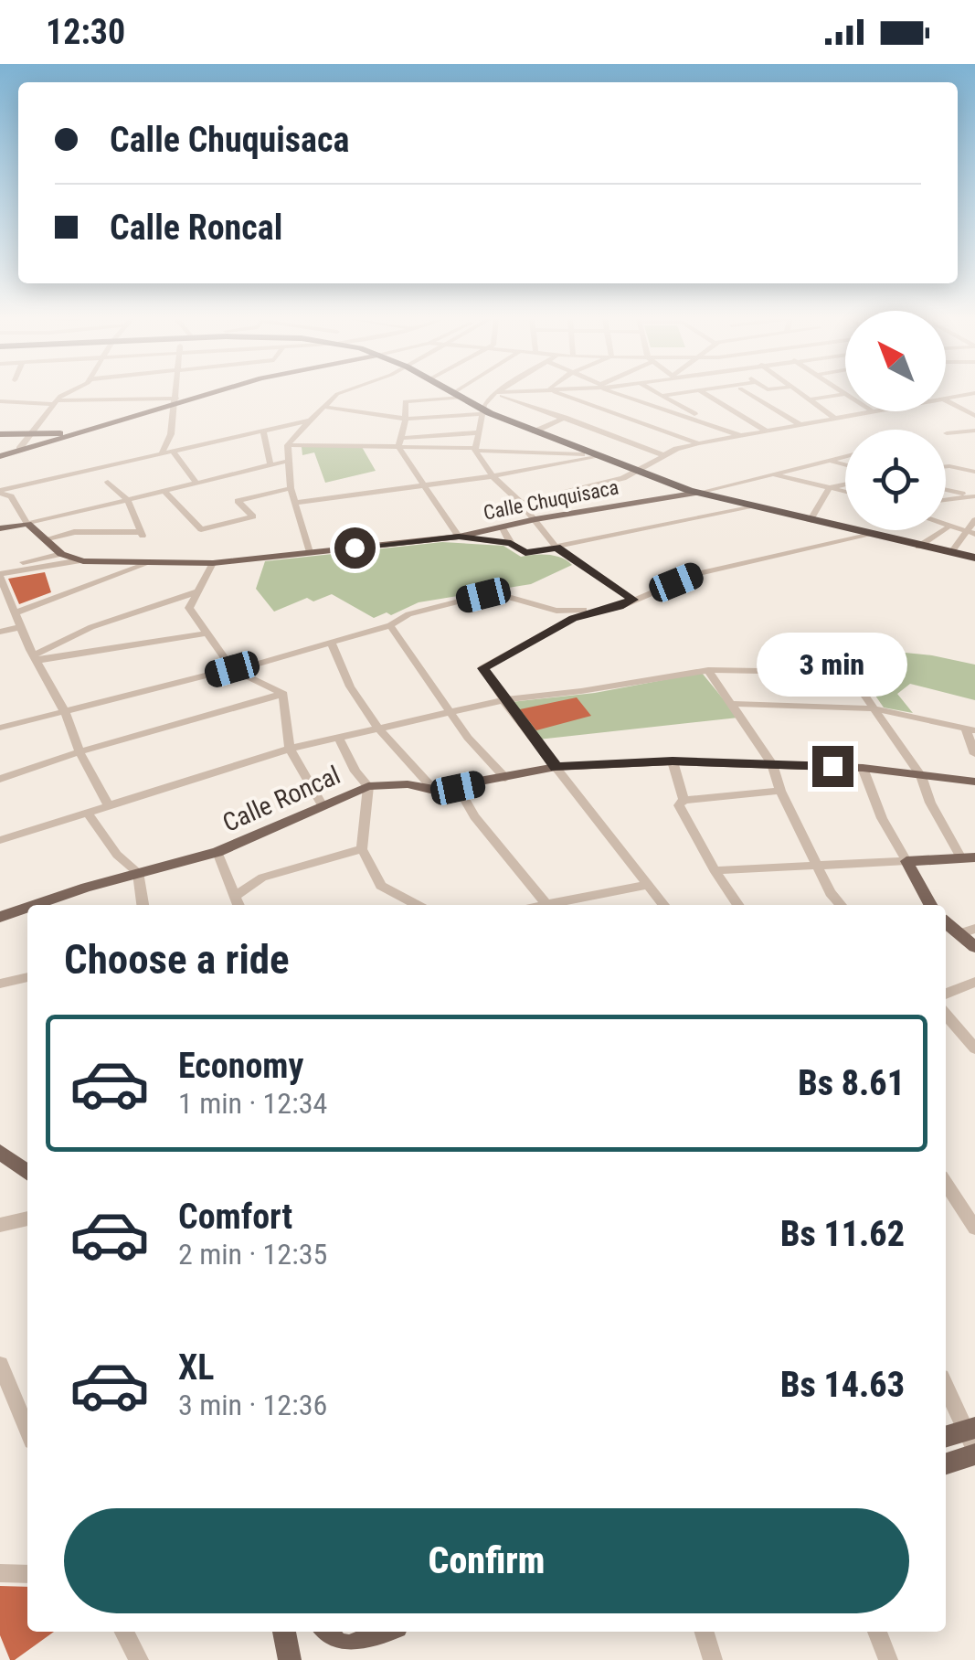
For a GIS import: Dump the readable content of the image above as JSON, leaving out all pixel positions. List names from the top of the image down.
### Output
{
  "streets": {
    "main road": ["Calle Chuquisaca", "Calle Roncal"]
  },
  "north": "top left",
  "page": {
    "status": "12:30",
    "banner": ["Calle Chuquisaca", "Calle Roncal"],
    "bubble": "3 min",
    "heading": "Choose a ride",
    "list": [
      {
        "name": "Economy",
        "note": "1 min · 12:34",
        "value": "Bs 8.61"
      },
      {
        "name": "Comfort",
        "note": "2 min · 12:35",
        "value": "Bs 11.62"
      },
      {
        "name": "XL",
        "note": "3 min · 12:36",
        "value": "Bs 14.63"
      }
    ],
    "buttons": "Confirm"
  }
}
